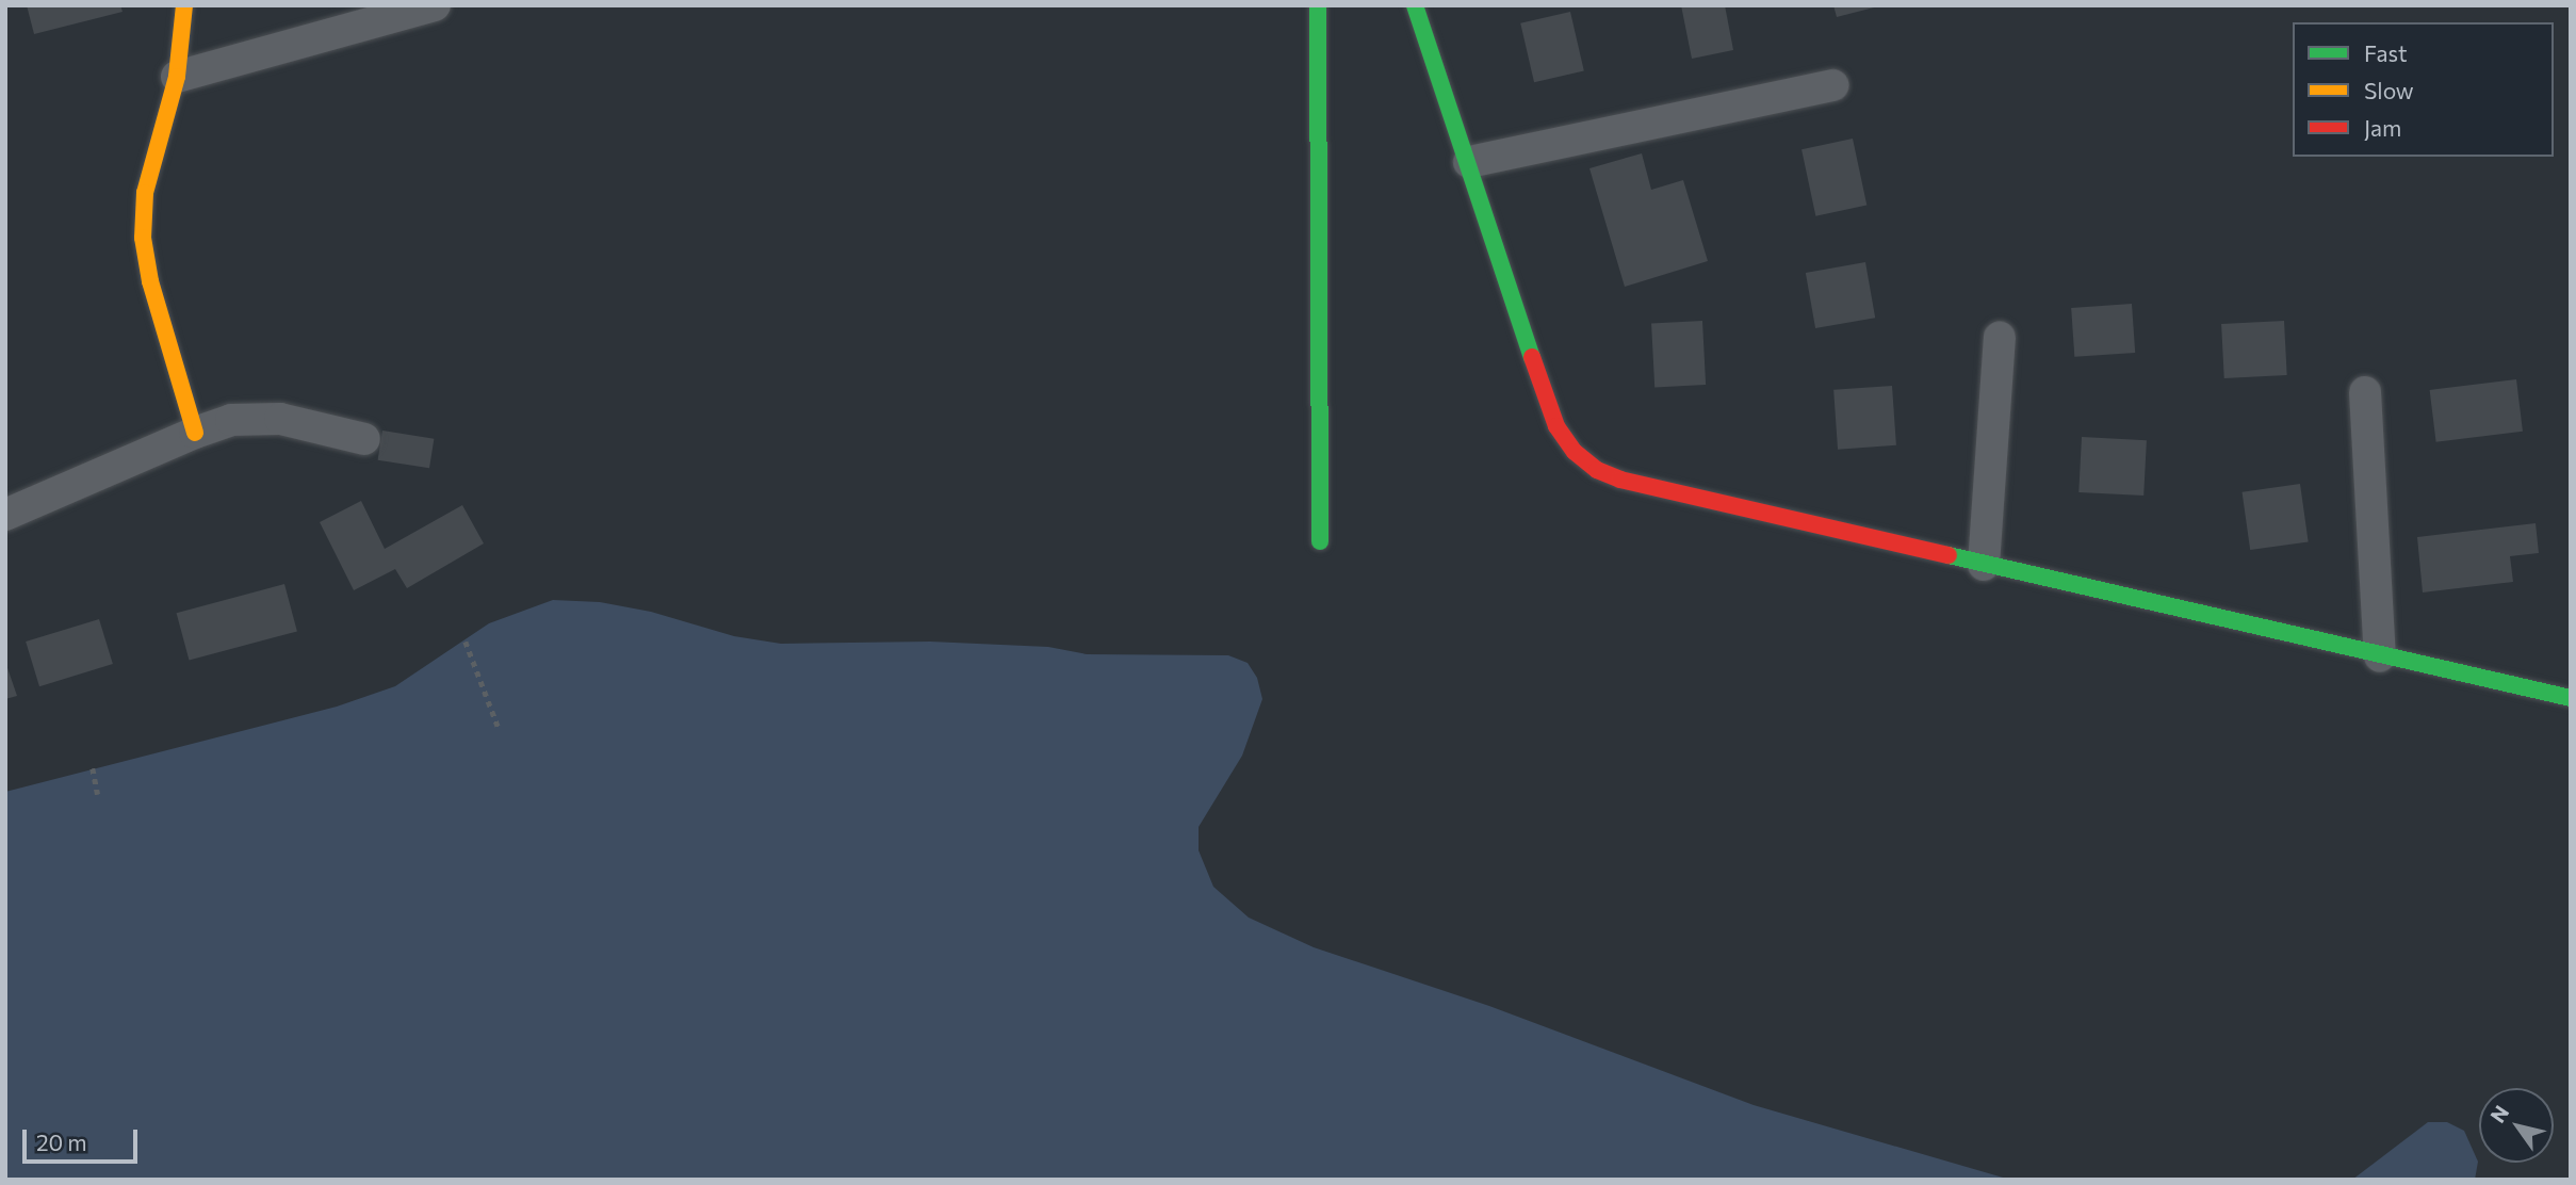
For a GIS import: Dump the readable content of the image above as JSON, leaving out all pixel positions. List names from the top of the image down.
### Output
{
  "legend": ["Fast", "Slow", "Jam"],
  "scale_bar": "20 m",
  "north": "top left"
}
